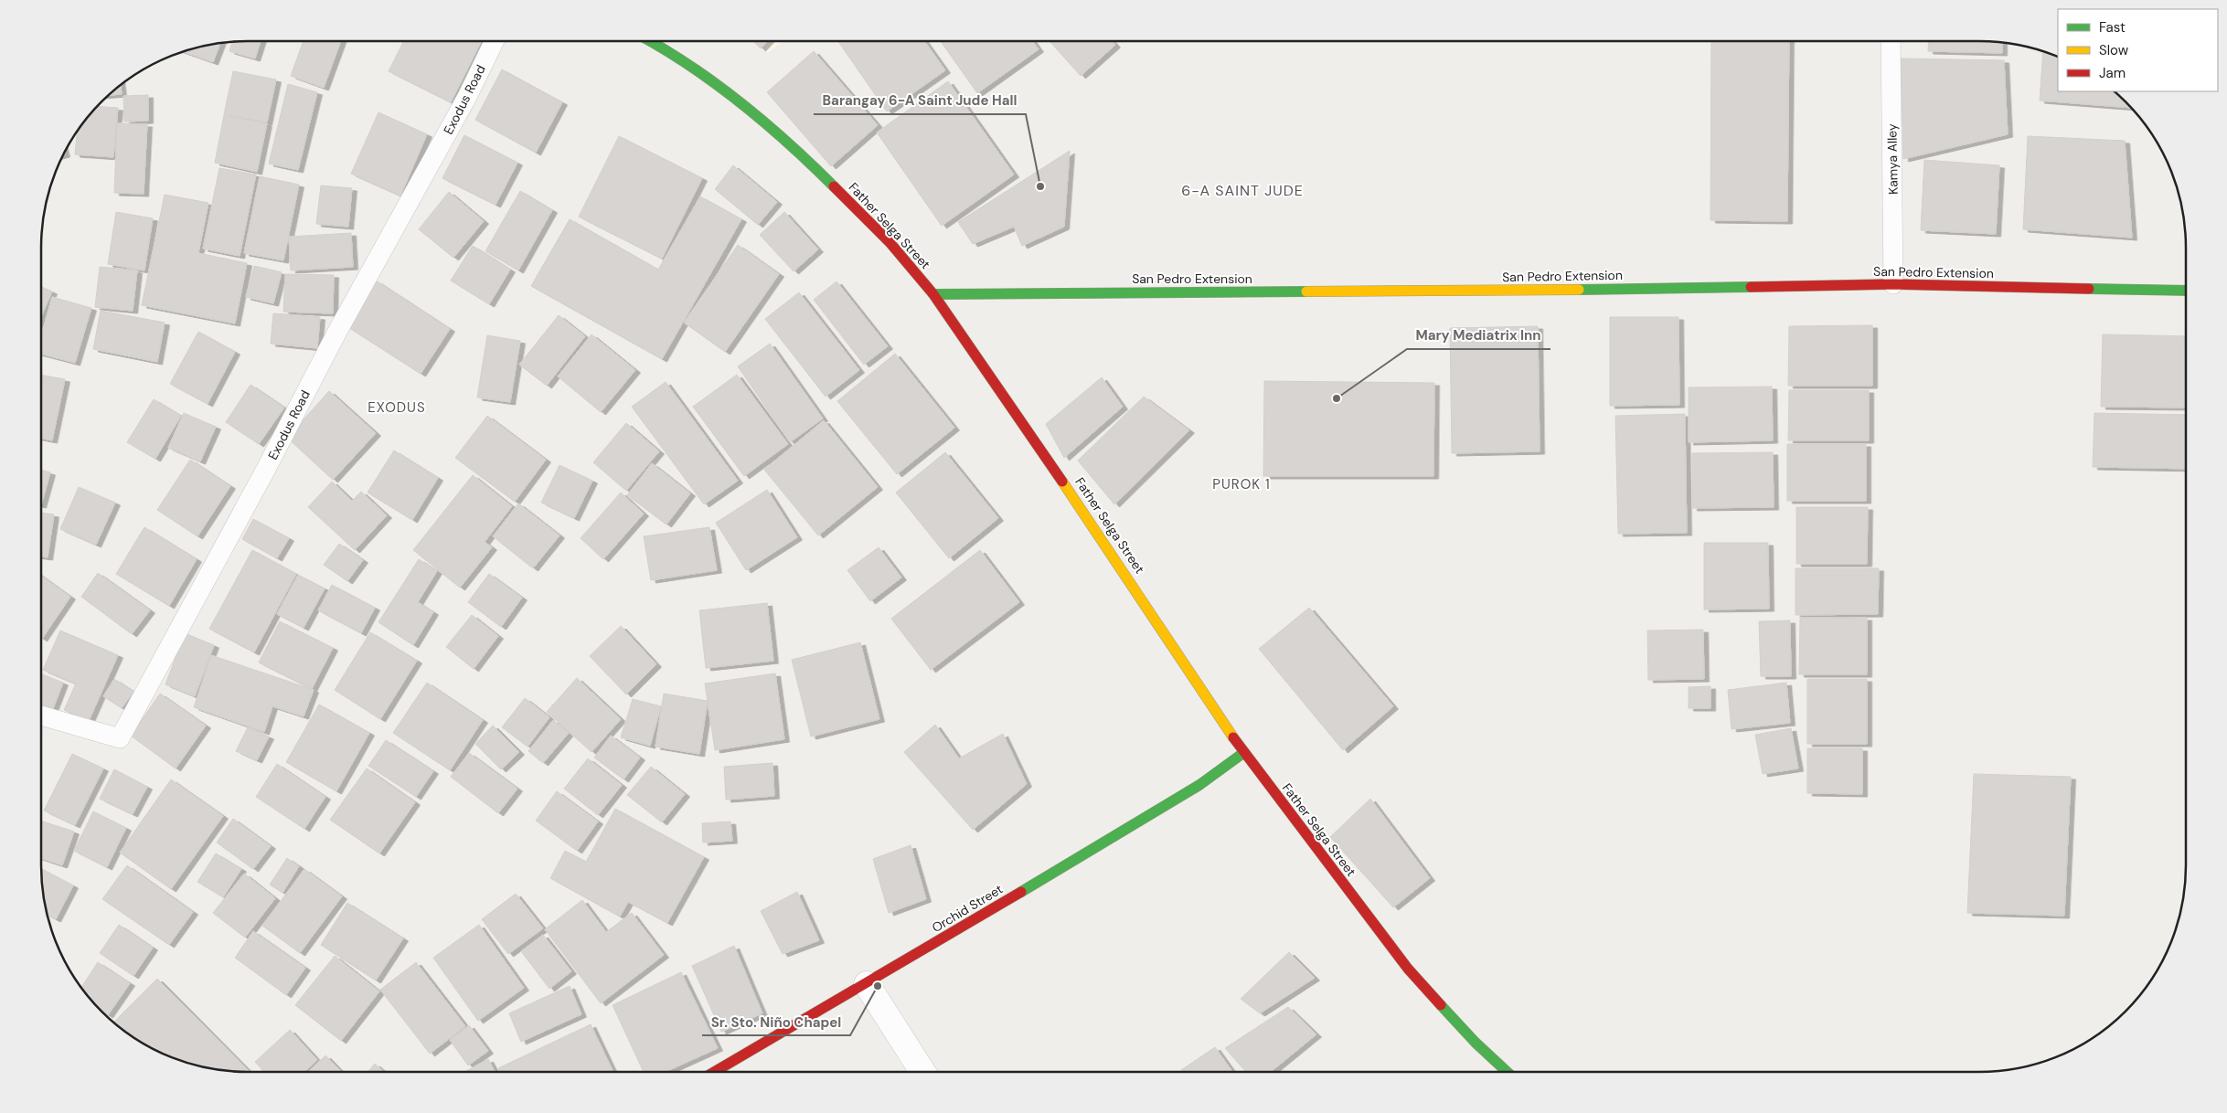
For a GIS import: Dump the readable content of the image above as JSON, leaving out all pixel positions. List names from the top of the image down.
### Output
{
  "streets": {
    "main road": ["Father Selga Street", "San Pedro Extension", "Orchid Street"],
    "lane": ["Exodus Road", "Kamya Alley"]
  },
  "crossings": [
    ["Kamya Alley", "San Pedro Extension"],
    ["Father Selga Street", "San Pedro Extension"],
    ["Father Selga Street", "Orchid Street"]
  ],
  "districts": ["6-A SAINT JUDE", "EXODUS", "PUROK 1"],
  "places": ["Barangay 6-A Saint Jude Hall", "Mary Mediatrix Inn", "Sr. Sto. Niño Chapel"],
  "legend": ["Fast", "Slow", "Jam"]
}
